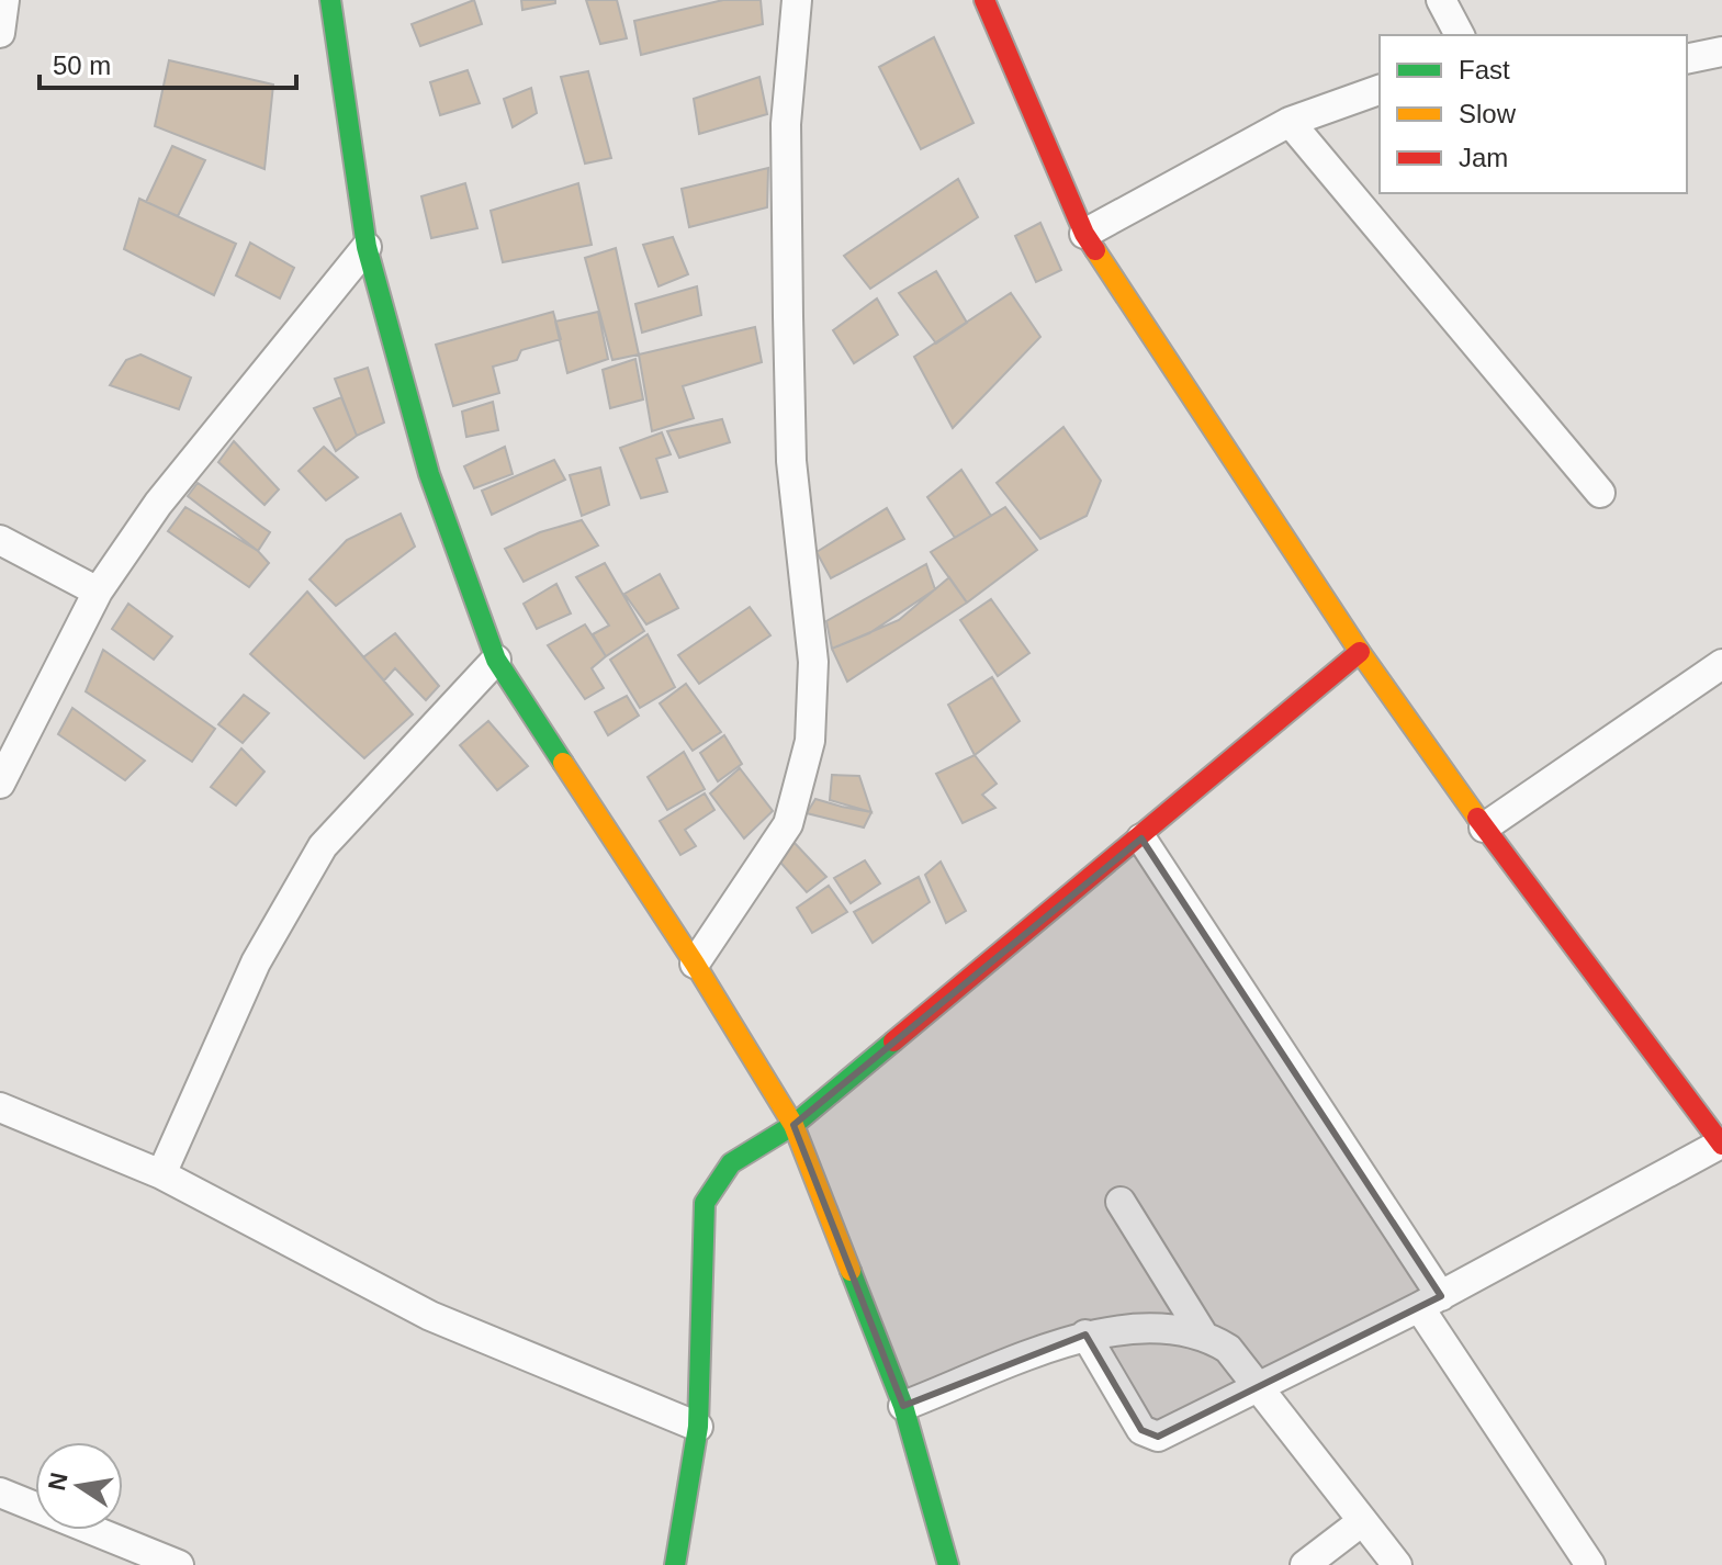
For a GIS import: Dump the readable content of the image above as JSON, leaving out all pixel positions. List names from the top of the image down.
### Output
{
  "legend": ["Fast", "Slow", "Jam"],
  "scale_bar": "50 m",
  "north": "left"
}
